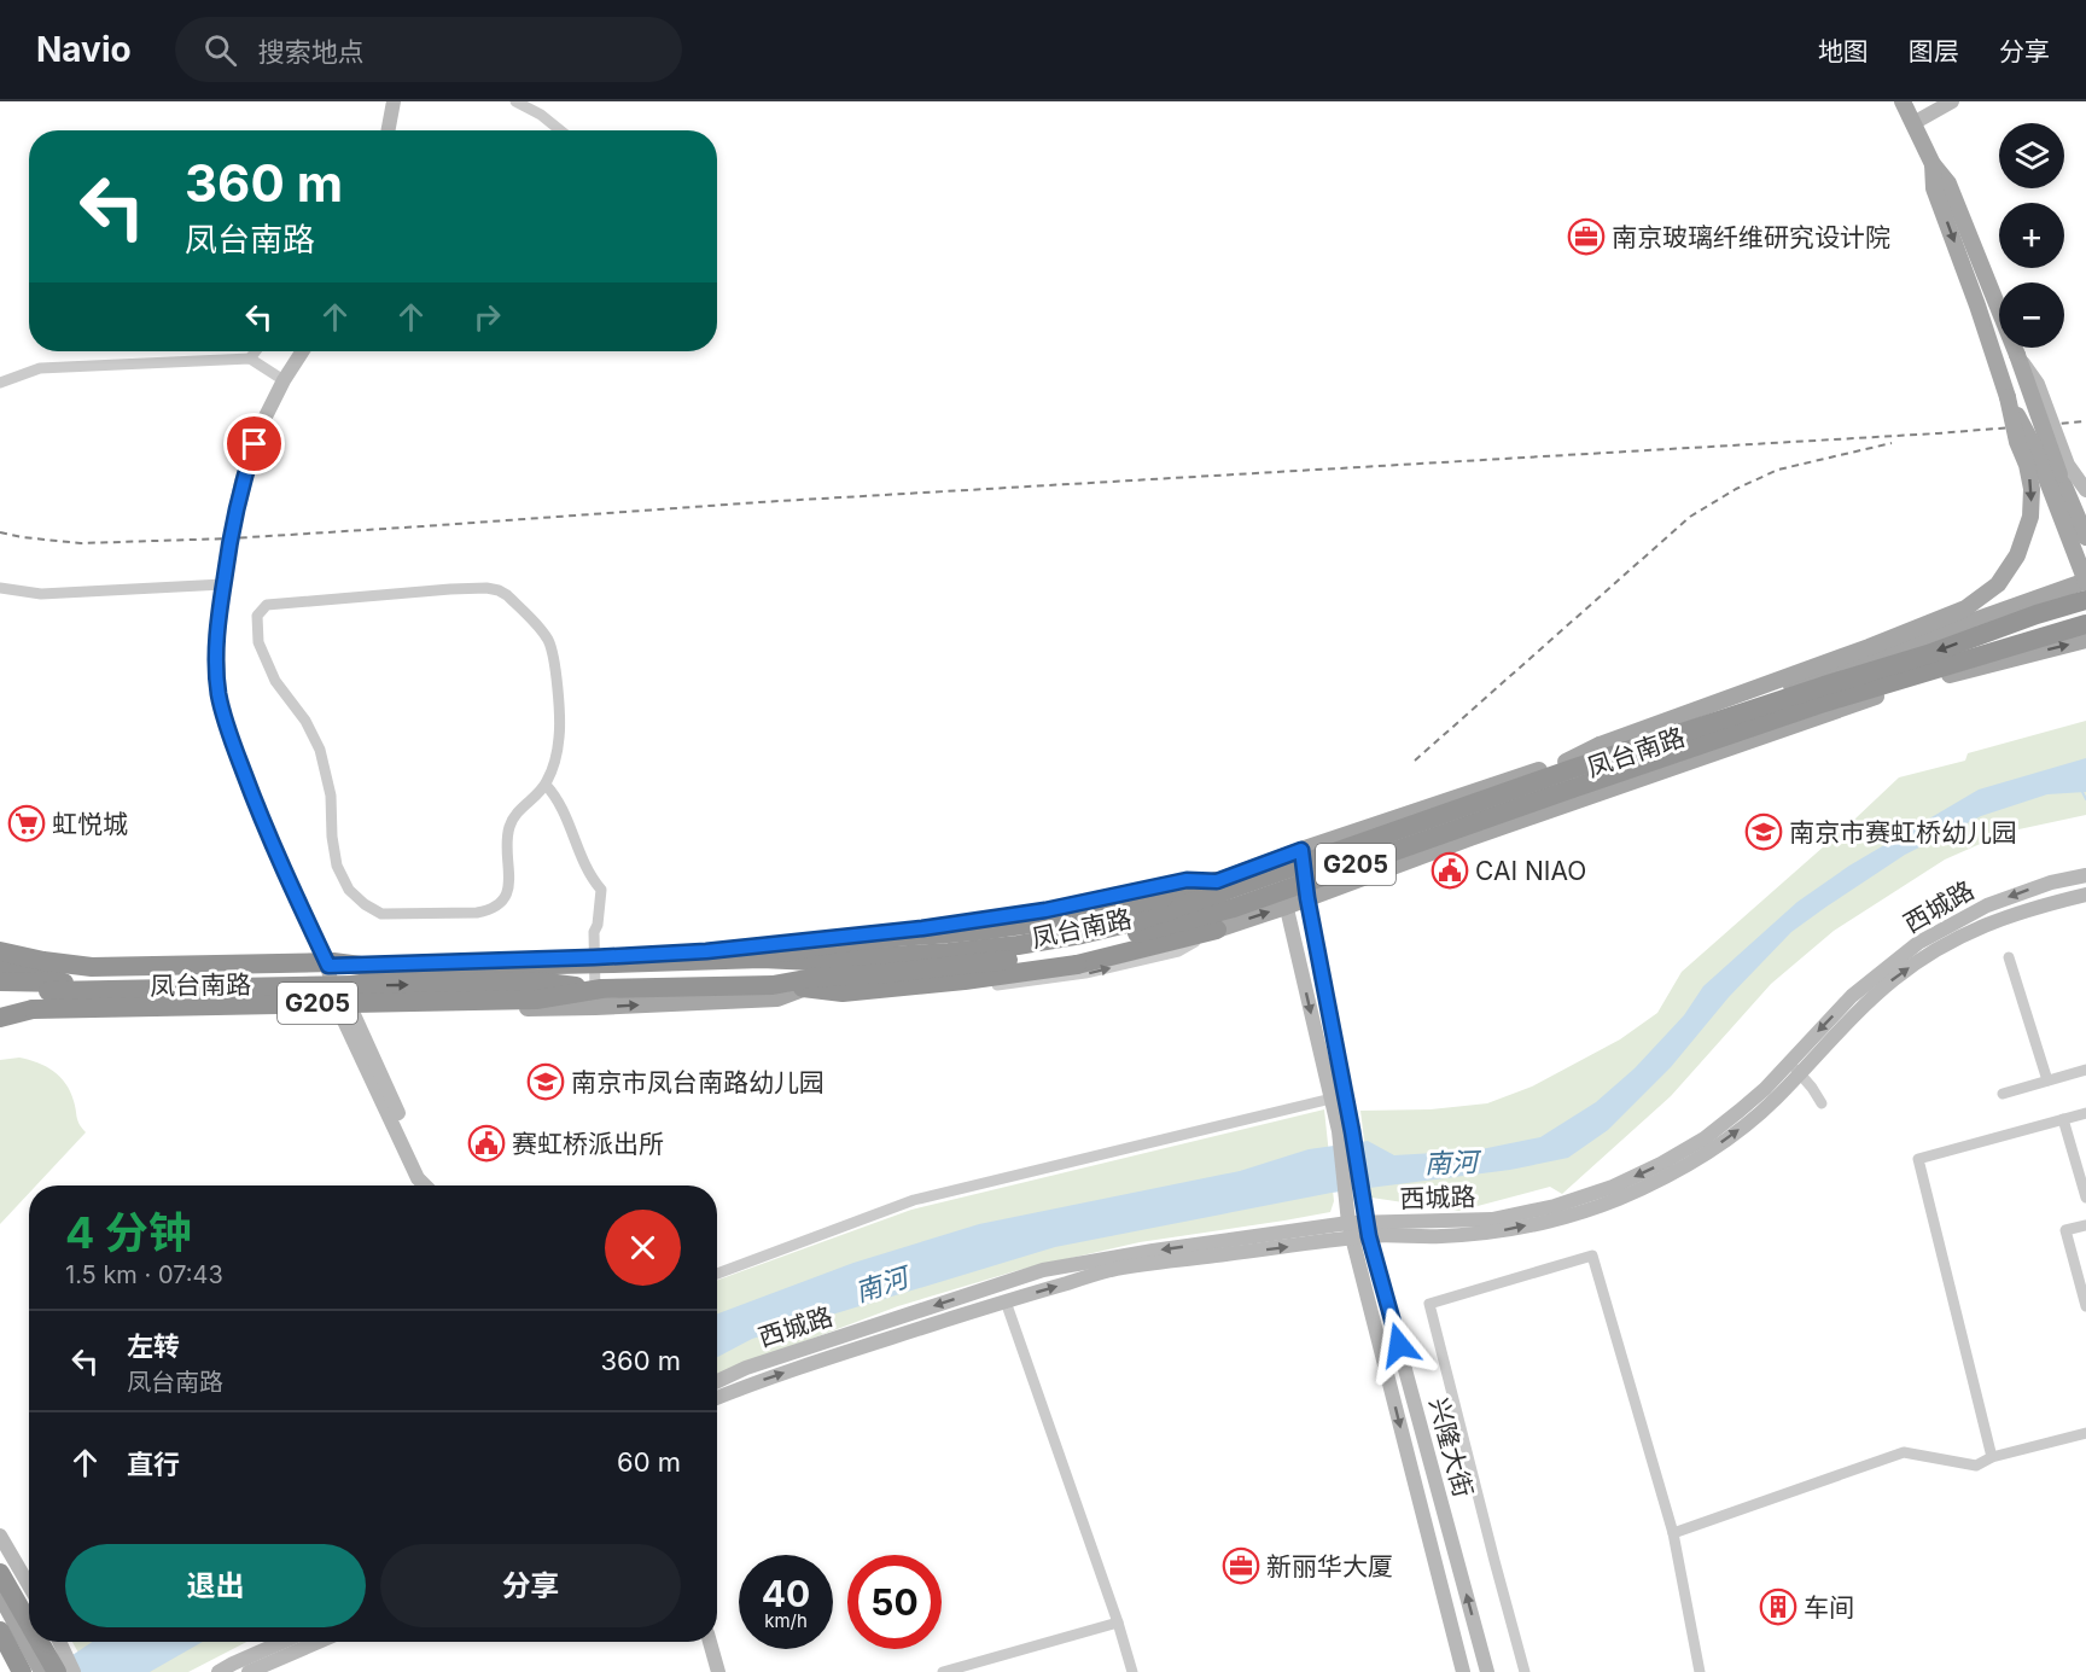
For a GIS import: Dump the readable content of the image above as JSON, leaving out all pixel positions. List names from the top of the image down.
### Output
{
  "streets": {
    "highway": ["凤台南路", "G205"],
    "main road": ["西城路", "兴隆大街"]
  },
  "crossings": [
    ["凤台南路", "G205"],
    ["凤台南路", "兴隆大街"],
    ["西城路", "兴隆大街"]
  ],
  "water": ["南河"],
  "places": {
    "office": ["南京玻璃纤维研究设计院", "新丽华大厦"],
    "supermarket": ["虹悦城"],
    "school or university": ["南京市赛虹桥幼儿园", "南京市凤台南路幼儿园"],
    "public building": ["CAI NIAO", "赛虹桥派出所"],
    "building": ["车间"]
  },
  "page": {
    "header": "Navio",
    "search": "搜索地点",
    "nav": ["地图", "图层", "分享"],
    "map_buttons": ["+", "−"],
    "turn": ["360 m", "凤台南路"],
    "heading": ["4 分钟", "1.5 km · 07:43"],
    "list": [
      {
        "name": "左转",
        "note": "凤台南路",
        "value": "360 m"
      },
      {
        "name": "直行",
        "value": "60 m"
      }
    ],
    "buttons": ["退出", "分享"],
    "speed": "40 km/h",
    "limit": "50"
  }
}
